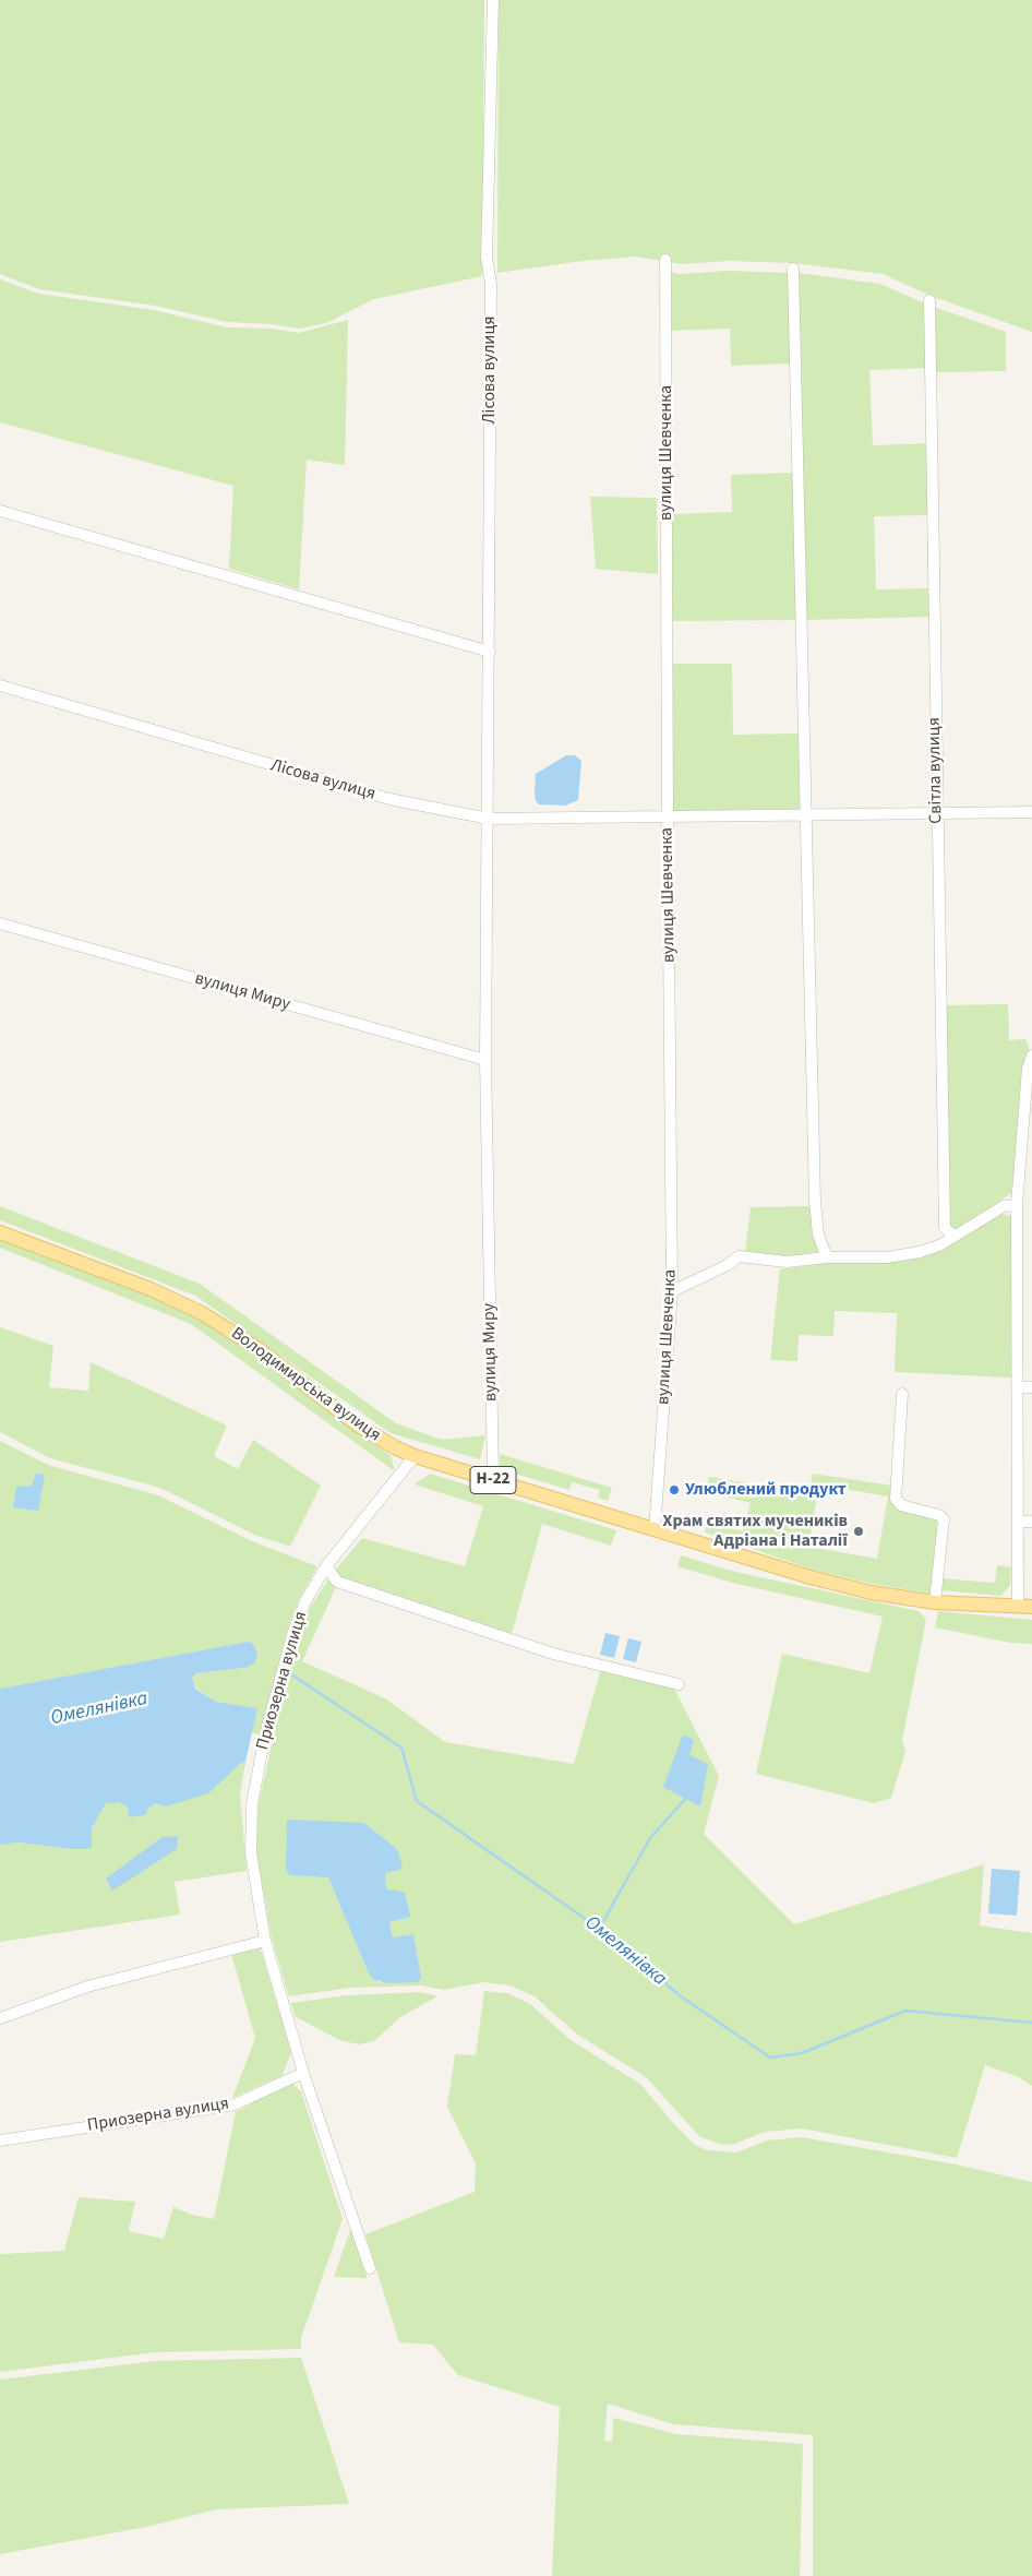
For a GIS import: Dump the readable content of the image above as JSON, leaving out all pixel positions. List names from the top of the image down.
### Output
{
  "streets": {
    "main road": ["Володимирська вулиця", "Н-22"],
    "street": [
      "Лісова вулиця",
      "вулиця Шевченка",
      "Світла вулиця",
      "вулиця Миру",
      "Приозерна вулиця"
    ]
  },
  "crossings": [
    ["Лісова вулиця", "вулиця Миру"],
    ["вулиця Шевченка", "Володимирська вулиця"],
    ["вулиця Миру", "Володимирська вулиця"],
    ["Володимирська вулиця", "Приозерна вулиця"]
  ],
  "water": ["Омелянівка"],
  "places": ["Улюблений продукт", "Храм святих мучеників Адріана і Наталії"]
}
